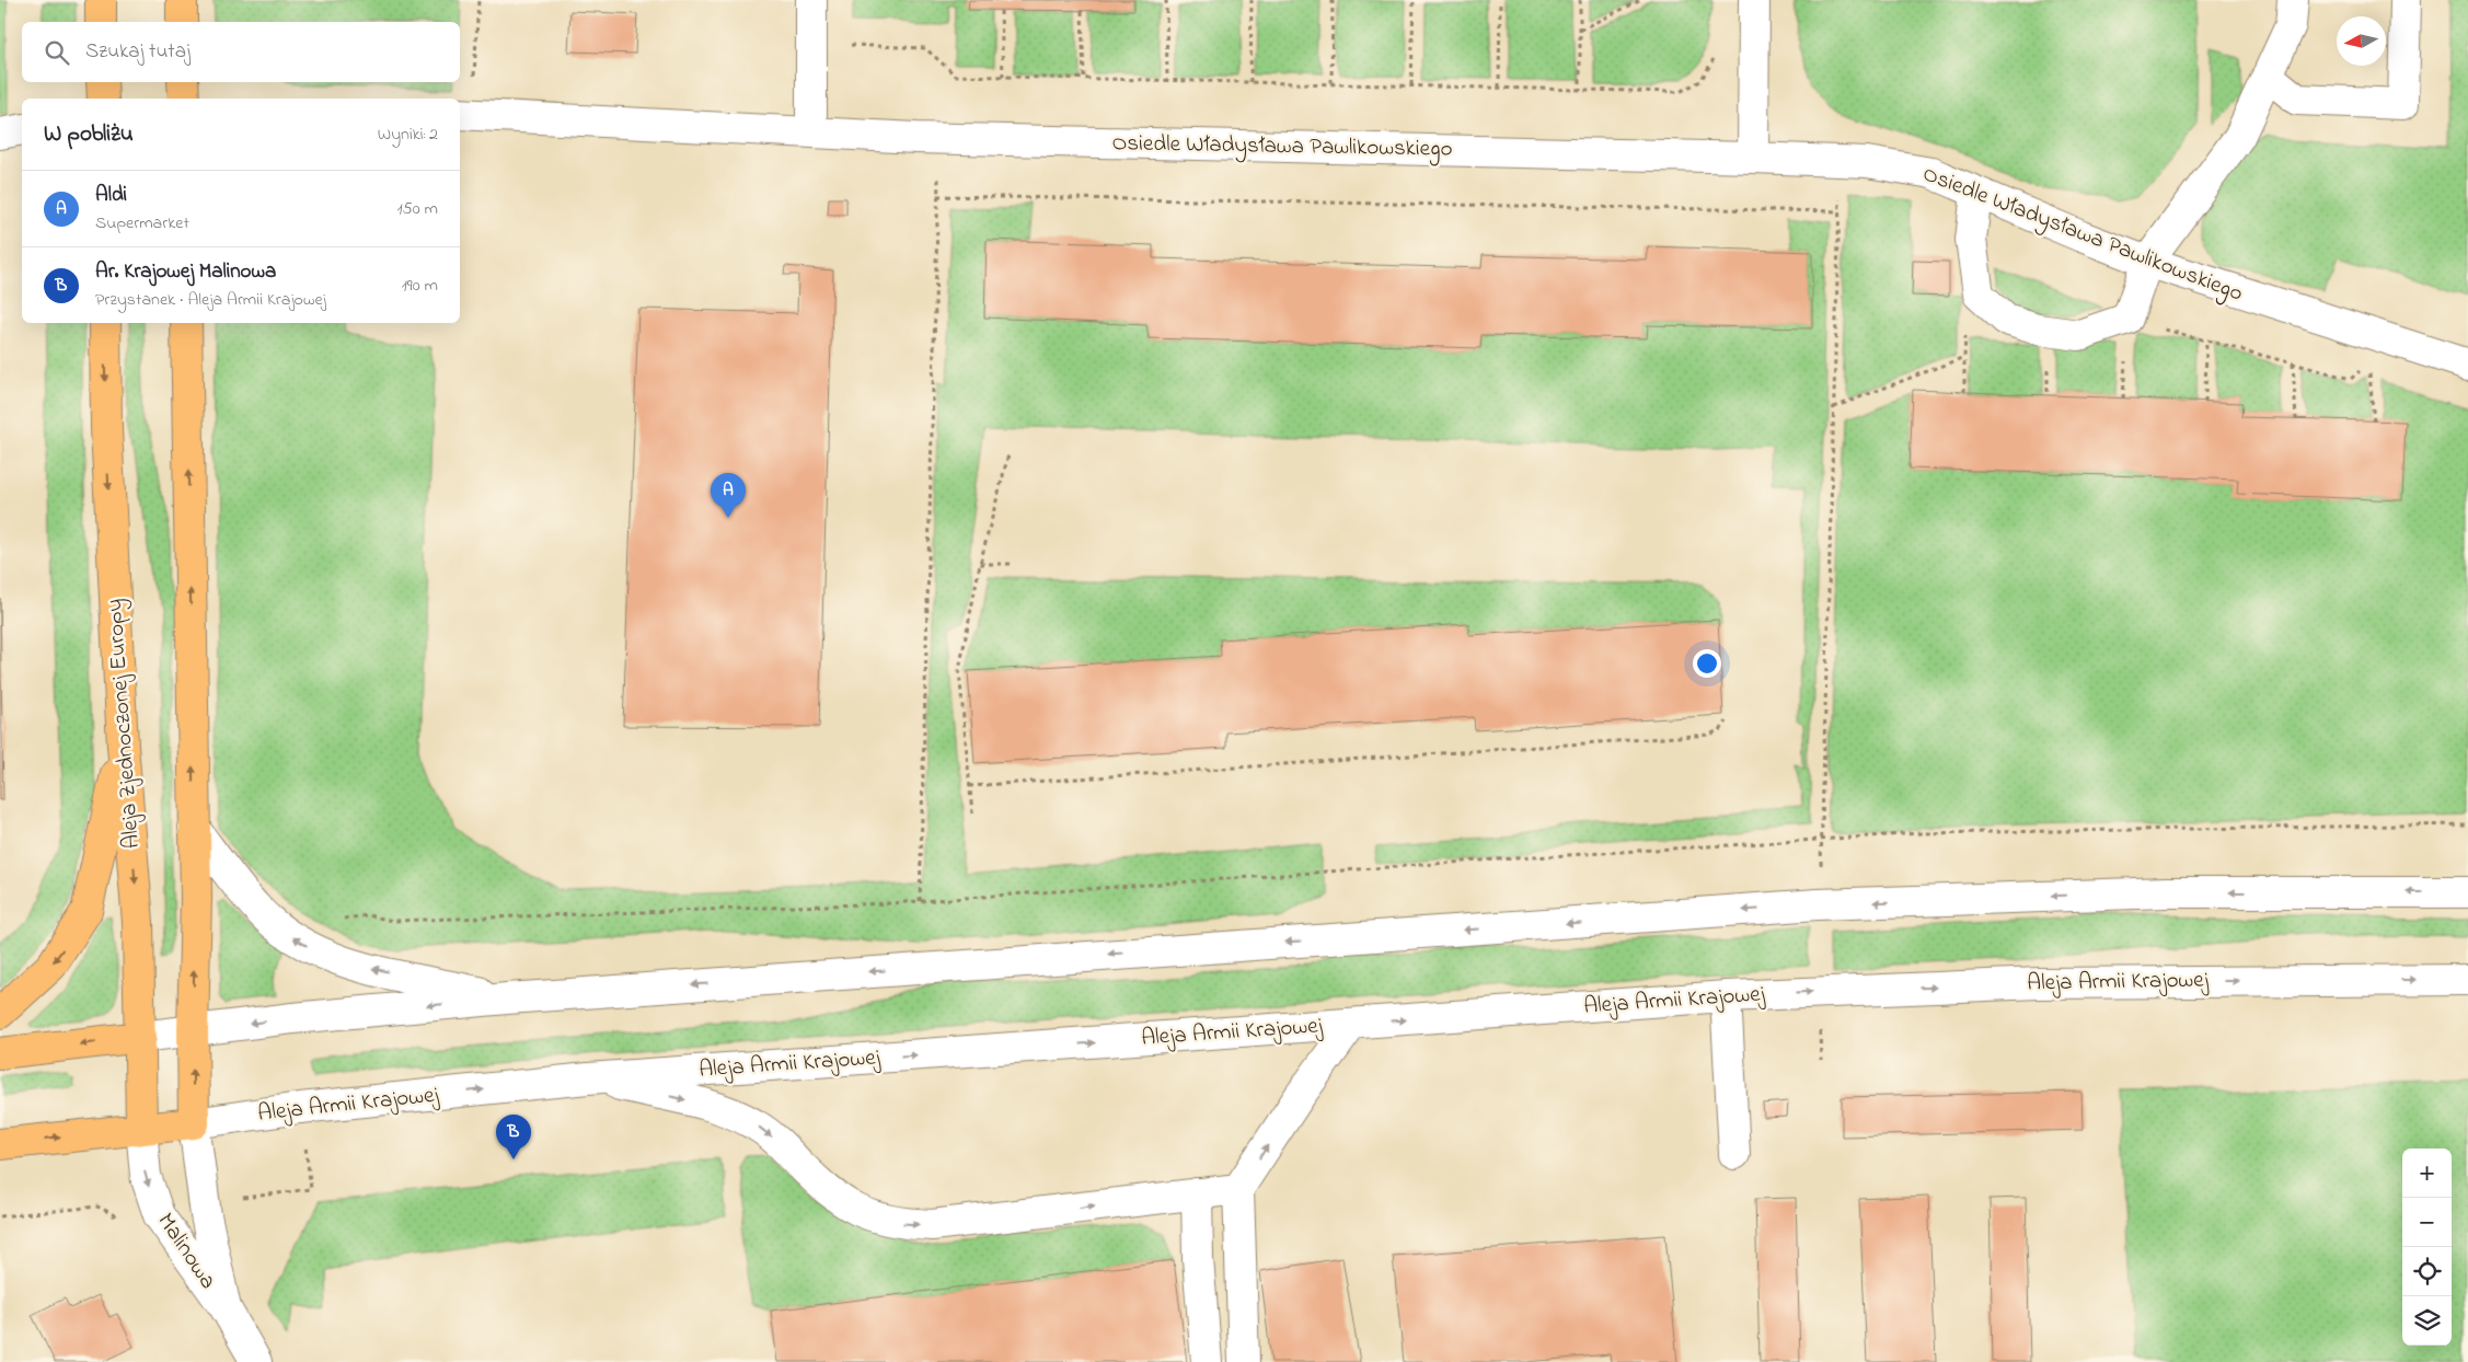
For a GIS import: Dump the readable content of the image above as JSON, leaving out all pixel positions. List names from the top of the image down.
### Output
{
  "streets": {
    "main road": ["Aleja Zjednoczonej Europy", "Aleja Armii Krajowej"],
    "street": ["Osiedle Władysława Pawlikowskiego", "Malinowa"]
  },
  "crossings": [
    ["Aleja Zjednoczonej Europy", "Aleja Armii Krajowej"],
    ["Aleja Zjednoczonej Europy", "Malinowa"],
    ["Aleja Armii Krajowej", "Malinowa"]
  ],
  "north": "left",
  "page": {
    "search": "Szukaj tutaj",
    "heading": ["W pobliżu", "Wyniki: 2"],
    "list": [
      {
        "mark": "A",
        "name": "Aldi",
        "note": "Supermarket",
        "value": "150 m"
      },
      {
        "mark": "B",
        "name": "Ar. Krajowej Malinowa",
        "note": "Przystanek · Aleja Armii Krajowej",
        "value": "190 m"
      }
    ],
    "pins": ["A", "B"],
    "map_buttons": ["+", "−"]
  }
}
